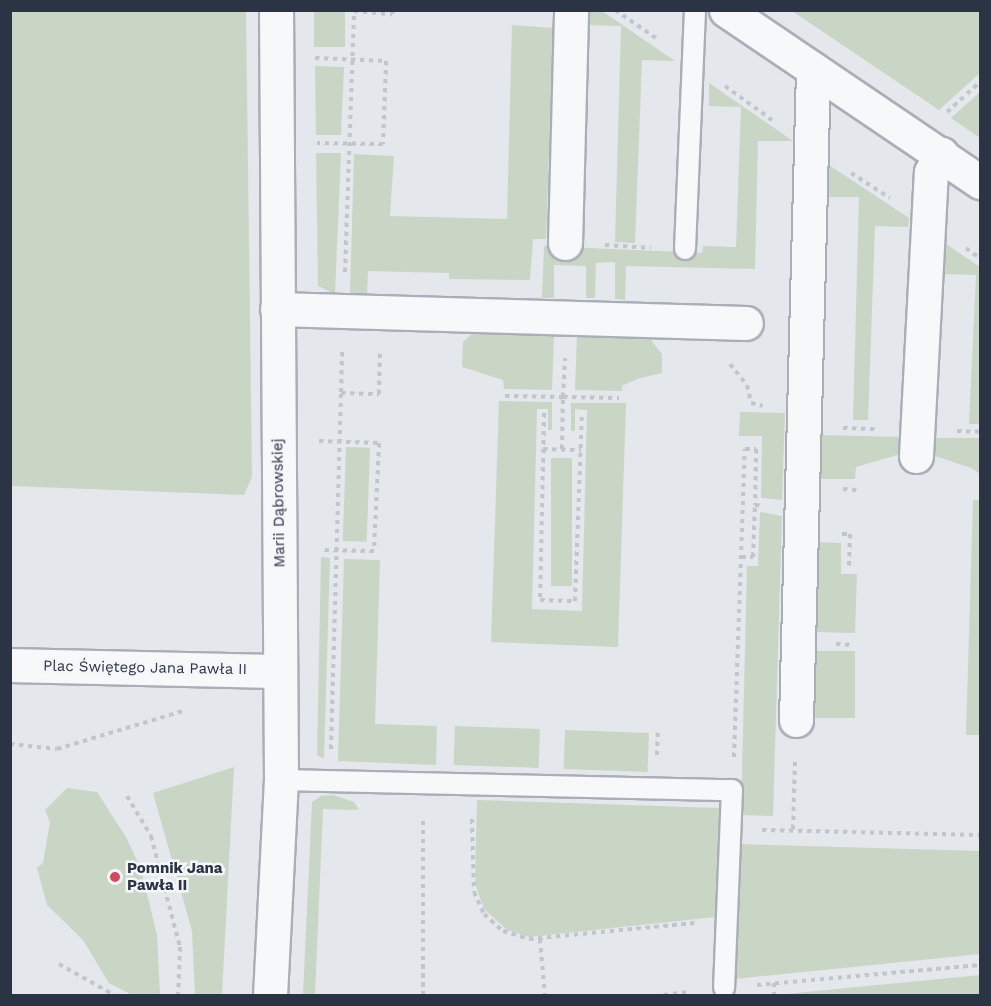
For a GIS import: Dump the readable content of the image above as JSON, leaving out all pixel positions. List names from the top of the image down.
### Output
{
  "streets": {
    "street": ["Marii Dąbrowskiej", "Plac Świętego Jana Pawła II"]
  },
  "crossings": [
    ["Marii Dąbrowskiej", "Plac Świętego Jana Pawła II"]
  ],
  "places": ["Pomnik Jana Pawła II"]
}
